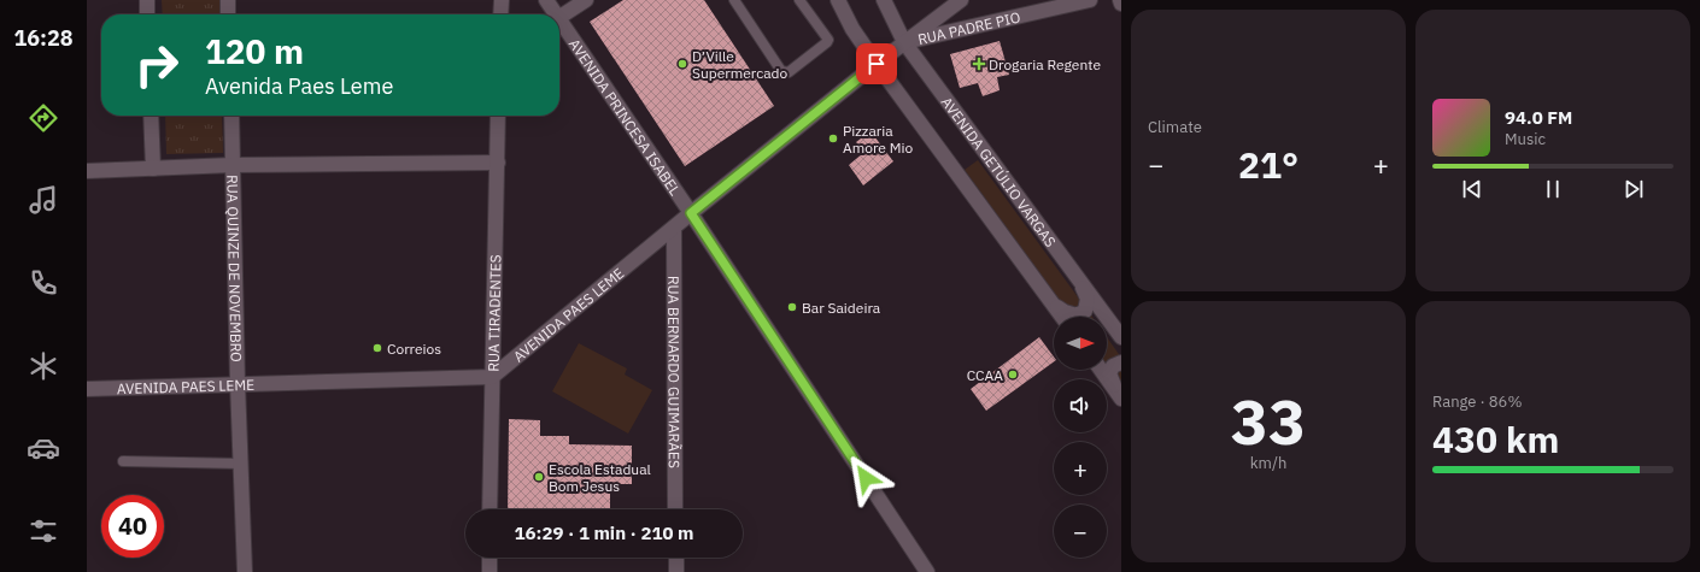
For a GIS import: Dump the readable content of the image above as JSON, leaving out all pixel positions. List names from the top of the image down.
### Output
{
  "streets": {
    "street": [
      "RUA PADRE PIO",
      "AVENIDA PRINCESA ISABEL",
      "AVENIDA GETÚLIO VARGAS",
      "RUA QUINZE DE NOVEMBRO",
      "RUA TIRADENTES",
      "AVENIDA PAES LEME",
      "RUA BERNARDO GUIMARÃES"
    ]
  },
  "crossings": [
    ["RUA PADRE PIO", "AVENIDA GETÚLIO VARGAS"],
    ["RUA PADRE PIO", "AVENIDA PAES LEME"],
    ["AVENIDA PRINCESA ISABEL", "AVENIDA PAES LEME"],
    ["AVENIDA GETÚLIO VARGAS", "AVENIDA PAES LEME"],
    ["RUA QUINZE DE NOVEMBRO", "AVENIDA PAES LEME"],
    ["RUA TIRADENTES", "AVENIDA PAES LEME"],
    ["AVENIDA PAES LEME", "RUA BERNARDO GUIMARÃES"]
  ],
  "places": {
    "other": [
      "D’Ville Supermercado",
      "Pizzaria Amore Mio",
      "Bar Saideira",
      "Correios",
      "CCAA",
      "Escola Estadual Bom Jesus"
    ],
    "health": ["Drogaria Regente"]
  },
  "north": "right",
  "page": {
    "tabs": "16:28",
    "tile": [
      "Climate",
      ["33", "km/h"],
      ["Range · 86%", "430 km"]
    ],
    "turn": ["120 m", "Avenida Paes Leme"],
    "song": ["94.0 FM", "Music"],
    "heat": ["−", "21°", "+"],
    "map_buttons": ["+", "−"],
    "limit": "40",
    "trip": "16:29 · 1 min · 210 m"
  }
}
